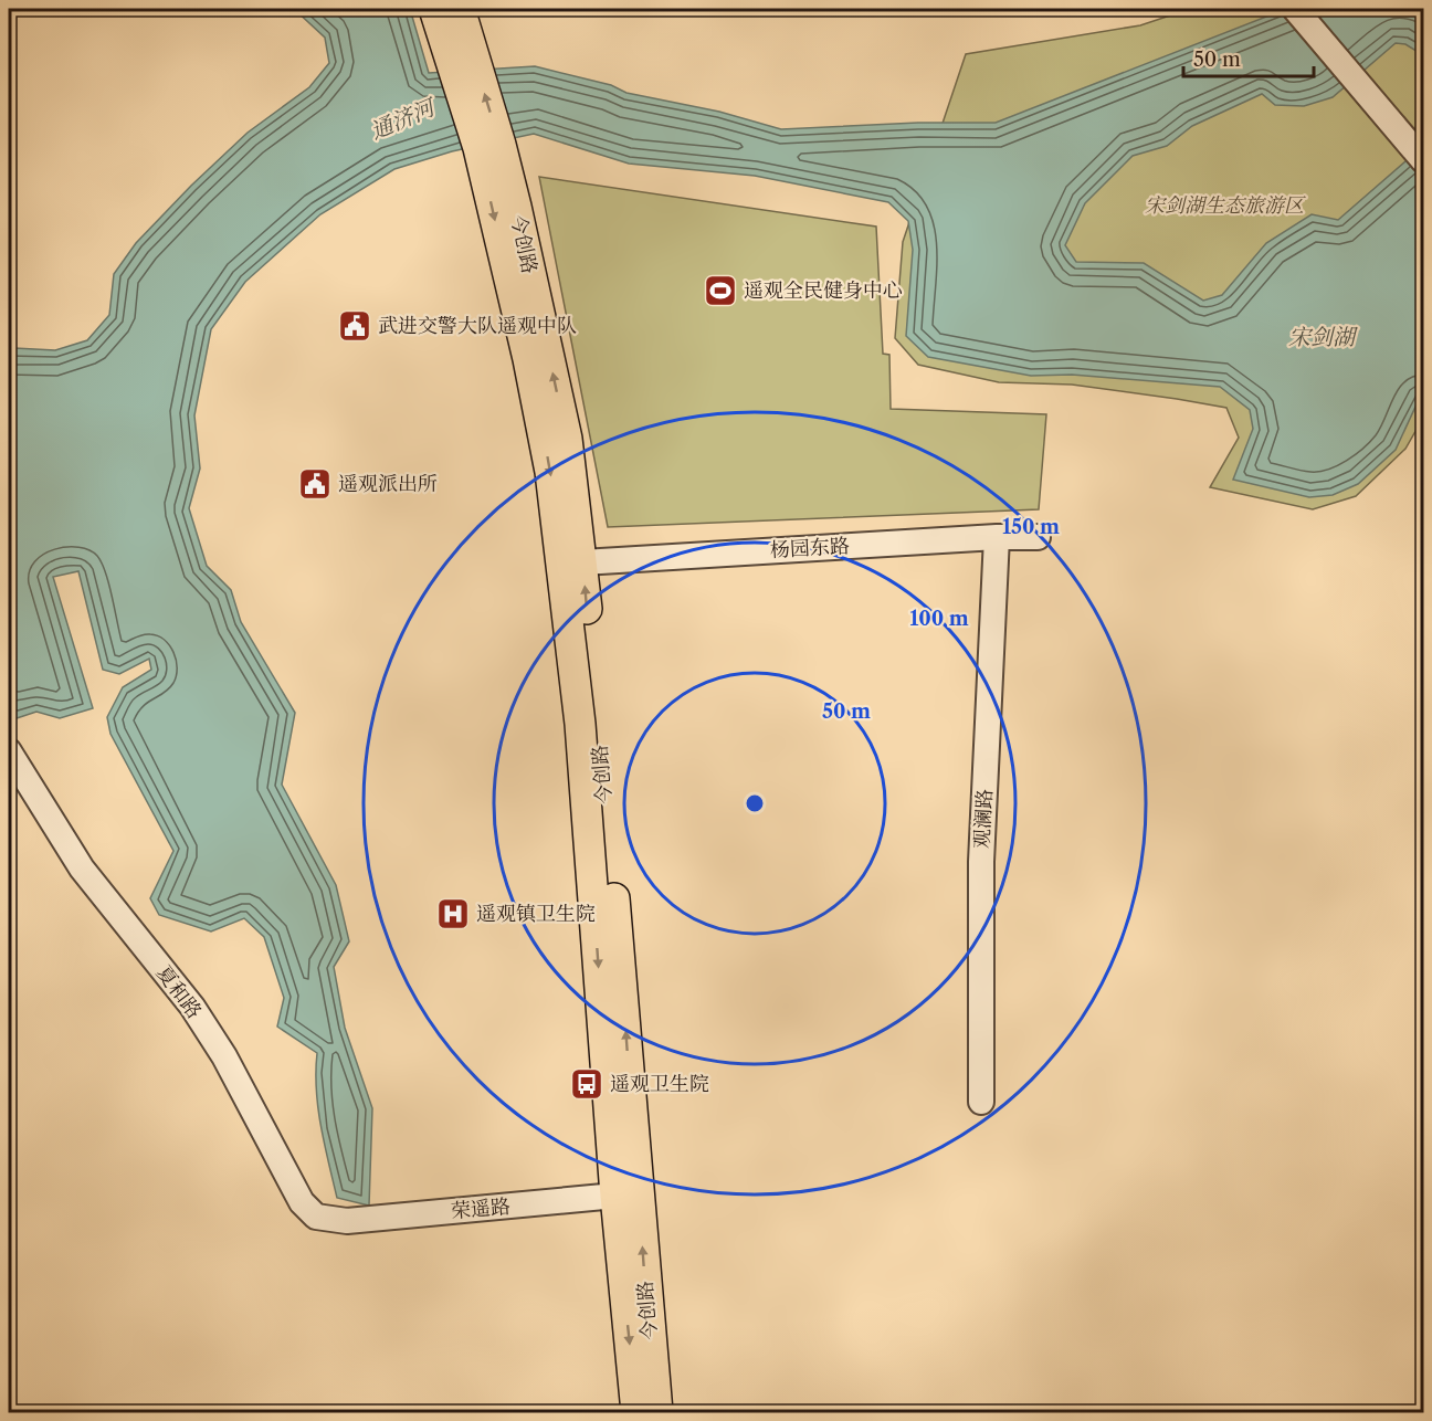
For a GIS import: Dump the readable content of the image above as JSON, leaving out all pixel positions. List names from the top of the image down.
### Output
{
  "streets": {
    "main road": ["今创路"],
    "street": [
      "杨园东路",
      "观澜路",
      "夏和路",
      "荣遥路"
    ]
  },
  "crossings": [
    ["今创路", "杨园东路"],
    ["今创路", "荣遥路"],
    ["杨园东路", "观澜路"],
    ["夏和路", "荣遥路"]
  ],
  "water": ["通济河", "宋剑湖"],
  "parks": ["宋剑湖生态旅游区"],
  "places": {
    "sports": ["遥观全民健身中心"],
    "public building": ["武进交警大队遥观中队", "遥观派出所"],
    "hospital": ["遥观镇卫生院"],
    "bus stop": ["遥观卫生院"]
  },
  "scale_bar": "50 m",
  "rings": ["150 m", "100 m", "50 m"]
}
